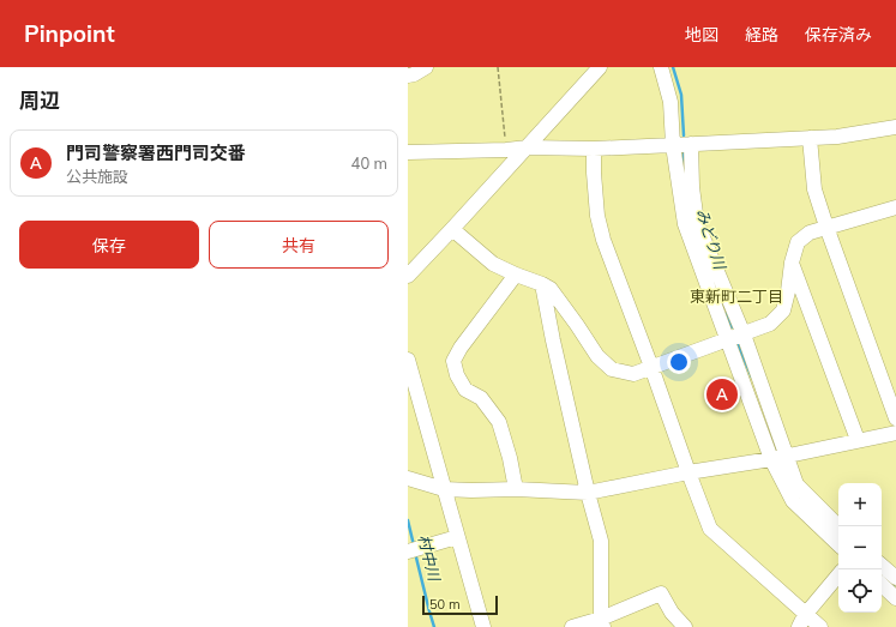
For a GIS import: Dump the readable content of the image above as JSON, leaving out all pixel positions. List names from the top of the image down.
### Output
{
  "districts": ["東新町二丁目"],
  "water": ["みどり川", "村中川"],
  "scale_bar": "50 m",
  "page": {
    "header": "Pinpoint",
    "nav": ["地図", "経路", "保存済み"],
    "heading": "周辺",
    "list": [
      {
        "mark": "A",
        "name": "門司警察署西門司交番",
        "note": "公共施設",
        "value": "40 m"
      }
    ],
    "buttons": ["保存", "共有"],
    "pins": "A",
    "map_buttons": ["+", "−"],
    "scale": "50 m"
  }
}
